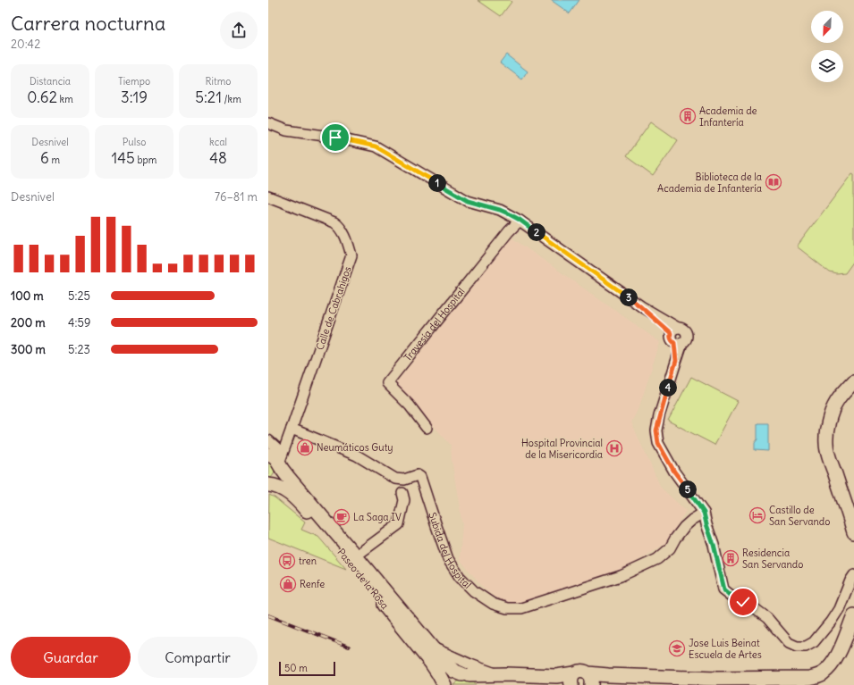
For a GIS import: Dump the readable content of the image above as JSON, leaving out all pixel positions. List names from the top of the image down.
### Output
{
  "streets": {
    "main road": ["Paseo de la Rosa"],
    "street": ["Calle de Cabrahigos", "Travesía del Hospital", "Subida del Hospital"]
  },
  "crossings": [
    ["Calle de Cabrahigos", "Subida del Hospital"],
    ["Calle de Cabrahigos", "Paseo de la Rosa"]
  ],
  "places": {
    "building": ["Academia de Infantería", "Residencia San Servando"],
    "library": ["Biblioteca de la Academia de Infantería"],
    "shop": ["Neumáticos Guty", "Renfe"],
    "hospital": ["Hospital Provincial de la Misericordia"],
    "hotel": ["Castillo de San Servando"],
    "cafe": ["La Saga IV"],
    "bus stop": ["tren"],
    "school or university": ["Jose Luis Beinat Escuela de Artes"]
  },
  "scale_bar": "50 m",
  "north": "bottom left",
  "page": {
    "heading": ["Carrera nocturna", "20:42"],
    "stats": [
      ["Distancia", "0.62 km"],
      ["Tiempo", "3:19"],
      ["Ritmo", "5:21 /km"],
      ["Desnivel", "6 m"],
      ["Pulso", "145 bpm"],
      ["kcal", "48"]
    ],
    "pins": [
      "1",
      "2",
      "3",
      "4",
      "5"
    ],
    "chart": ["Desnivel", "76–81 m"],
    "list": [
      {
        "name": "100 m",
        "note": "5:25"
      },
      {
        "name": "200 m",
        "note": "4:59"
      },
      {
        "name": "300 m",
        "note": "5:23"
      }
    ],
    "buttons": ["Guardar", "Compartir"],
    "scale": "50 m"
  }
}
